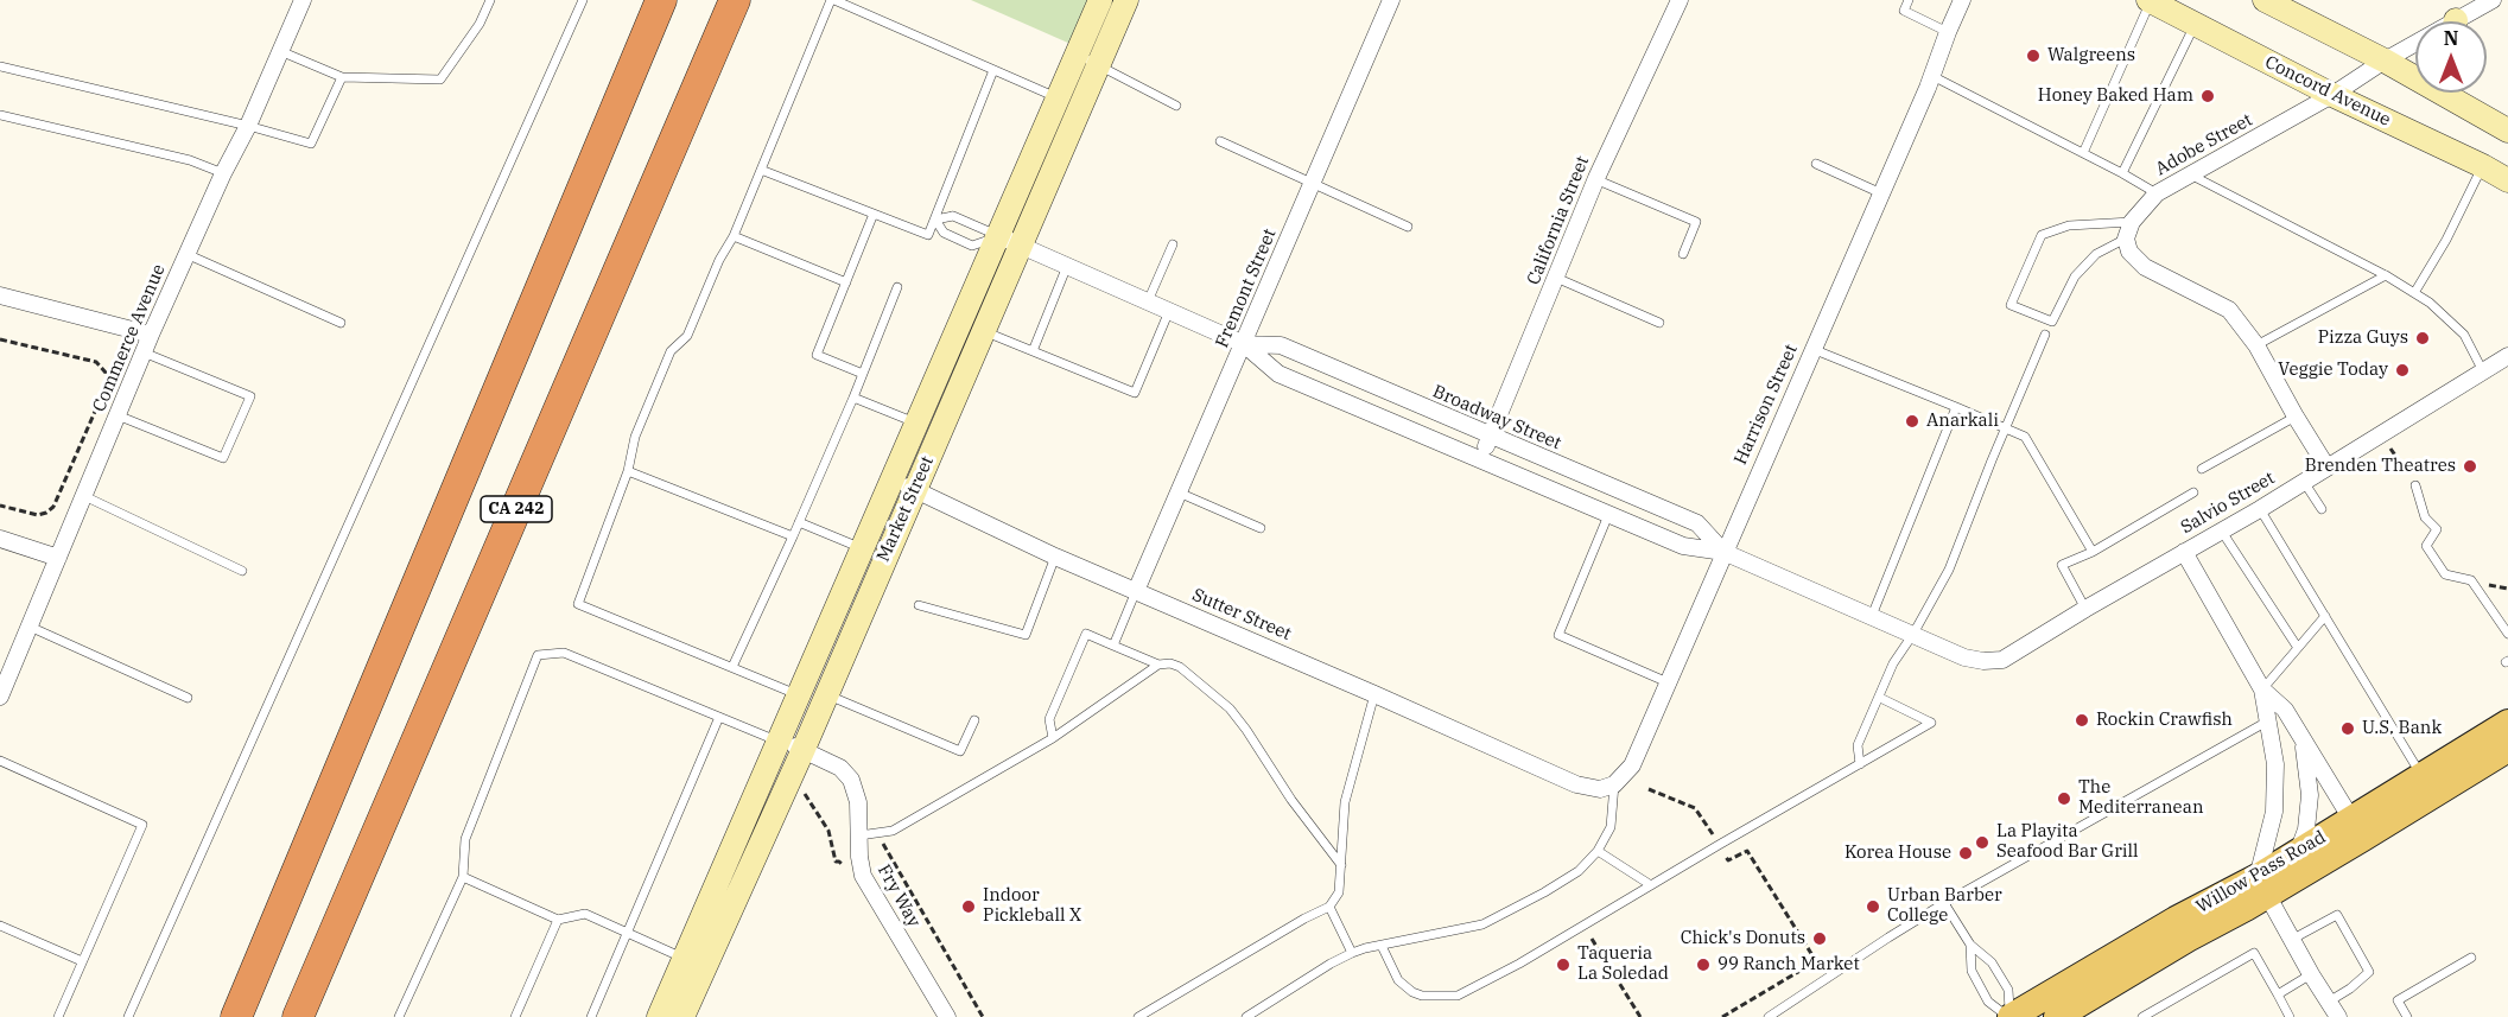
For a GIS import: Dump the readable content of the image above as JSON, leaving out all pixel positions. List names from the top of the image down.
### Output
{
  "streets": {
    "highway": ["CA 242"],
    "main road": ["Concord Avenue", "Market Street", "Willow Pass Road"],
    "street": [
      "Adobe Street",
      "California Street",
      "Fremont Street",
      "Commerce Avenue",
      "Harrison Street",
      "Broadway Street",
      "Salvio Street",
      "Sutter Street",
      "Fry Way"
    ]
  },
  "crossings": [
    ["Concord Avenue", "Adobe Street"],
    ["California Street", "Broadway Street"],
    ["Fremont Street", "Broadway Street"],
    ["Fremont Street", "Sutter Street"],
    ["Harrison Street", "Broadway Street"],
    ["Harrison Street", "Sutter Street"],
    ["Broadway Street", "Salvio Street"],
    ["Broadway Street", "Market Street"],
    ["Market Street", "Sutter Street"],
    ["Market Street", "Fry Way"]
  ],
  "places": [
    "Walgreens",
    "Honey Baked Ham",
    "Pizza Guys",
    "Veggie Today",
    "Anarkali",
    "Brenden Theatres",
    "Rockin Crawfish",
    "U.S. Bank",
    "The Mediterranean",
    "La Playita Seafood Bar Grill",
    "Korea House",
    "Indoor Pickleball X",
    "Urban Barber College",
    "Chick's Donuts",
    "Taqueria La Soledad",
    "99 Ranch Market"
  ],
  "north": "top"
}
